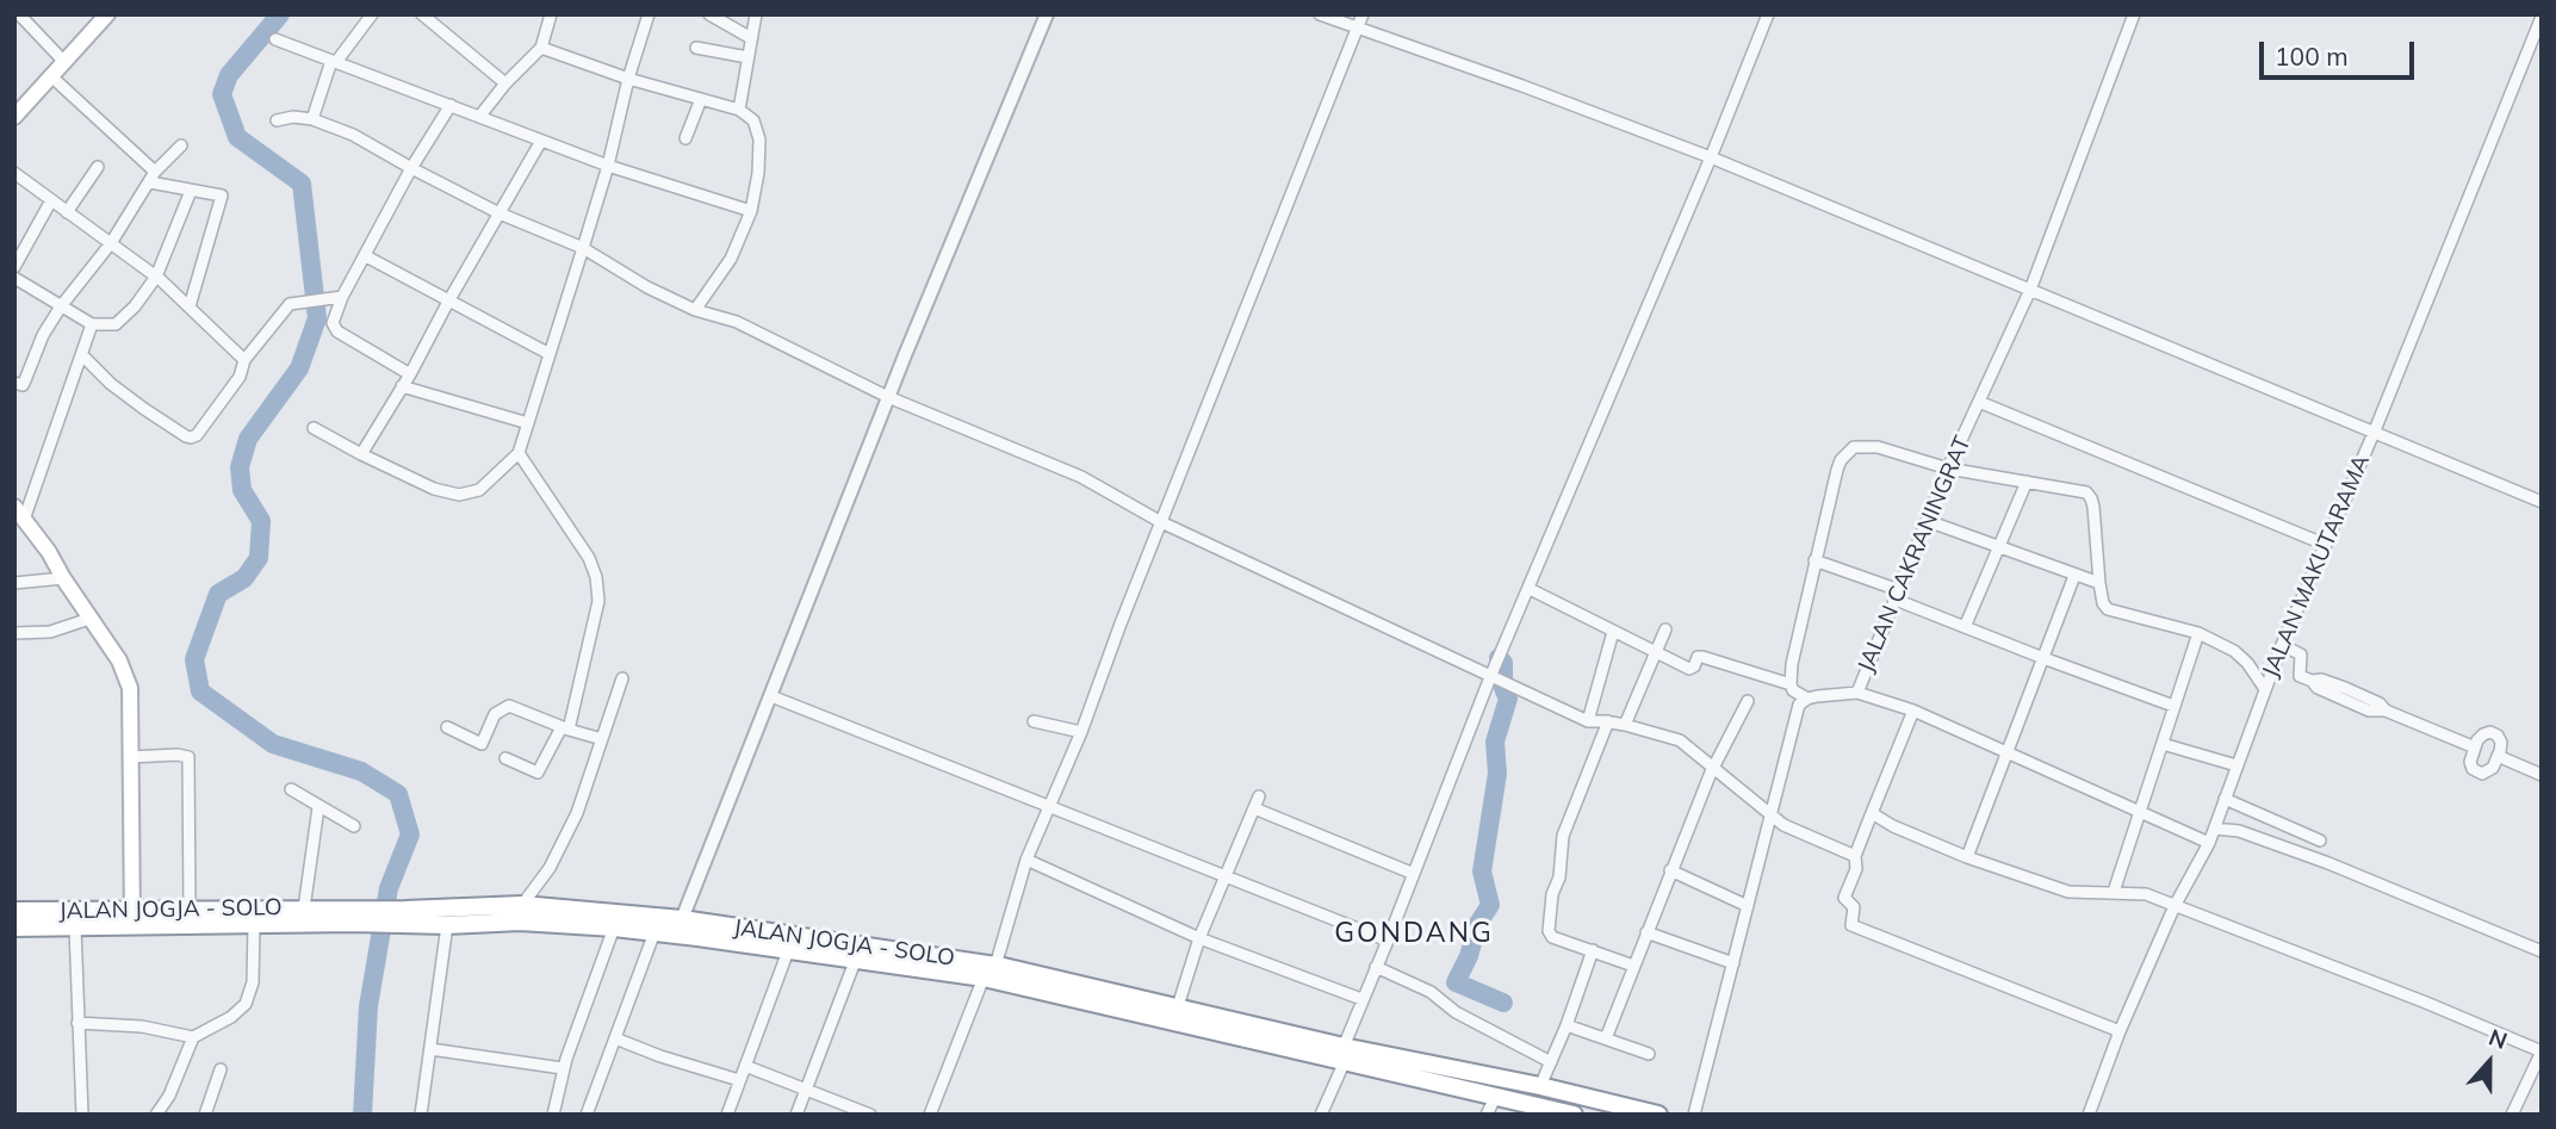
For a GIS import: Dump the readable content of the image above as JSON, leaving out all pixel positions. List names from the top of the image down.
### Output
{
  "streets": {
    "highway": ["JALAN JOGJA - SOLO"],
    "street": ["JALAN CAKRANINGRAT", "JALAN MAKUTARAMA"]
  },
  "districts": ["GONDANG"],
  "scale_bar": "100 m",
  "north": "top"
}
